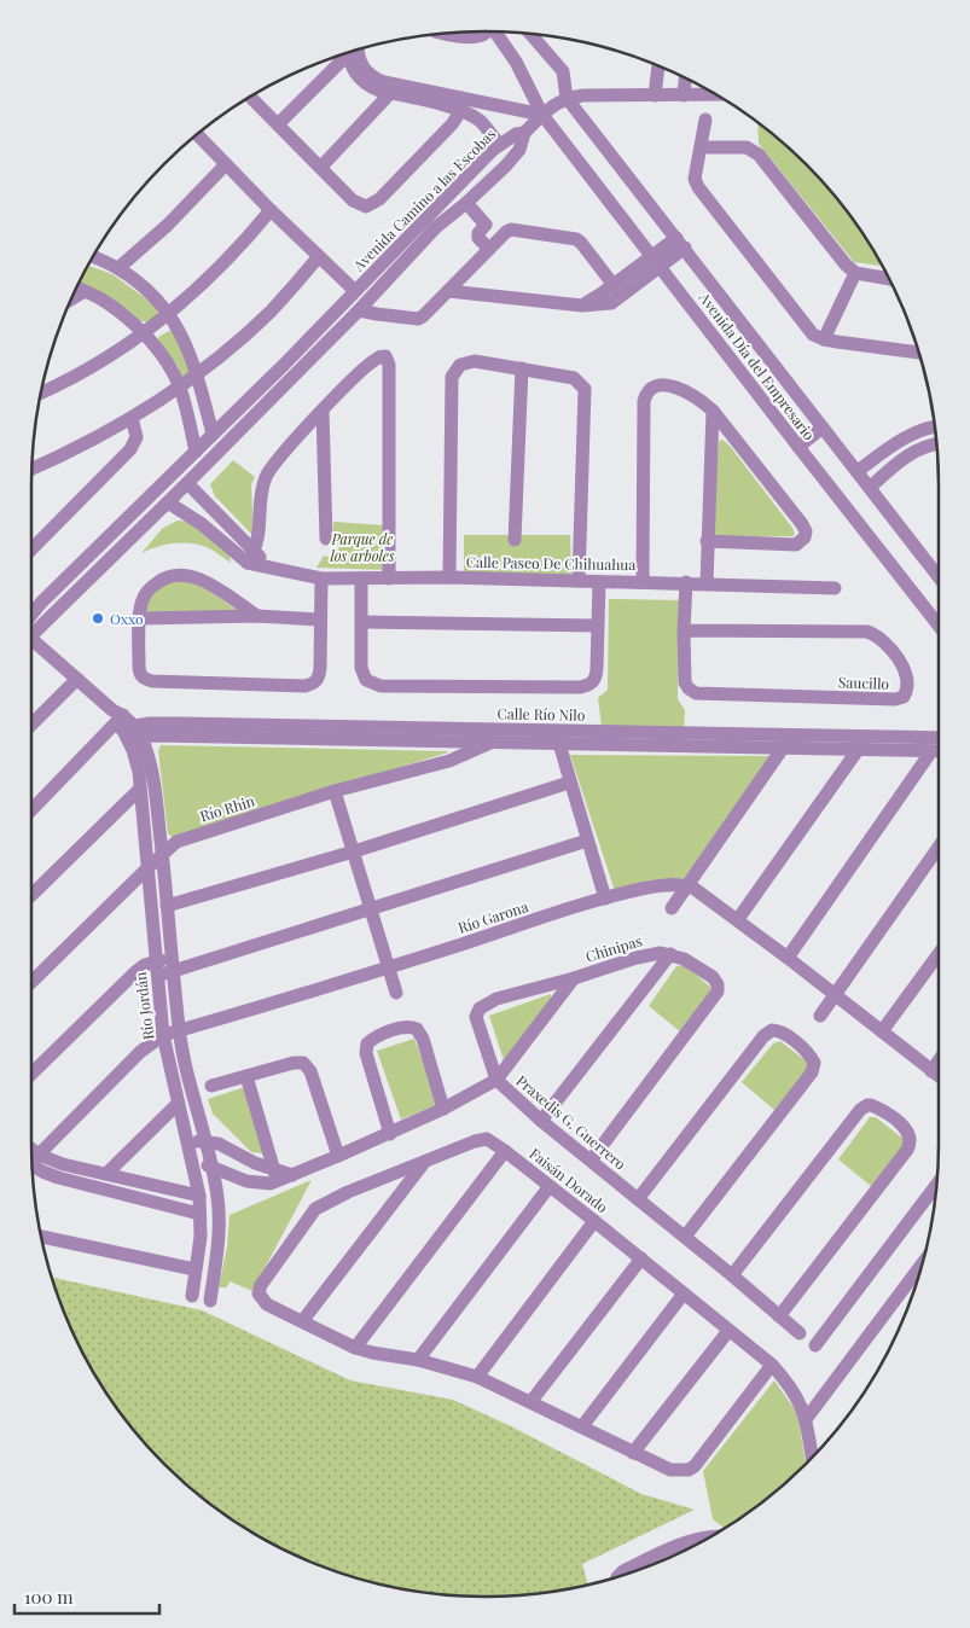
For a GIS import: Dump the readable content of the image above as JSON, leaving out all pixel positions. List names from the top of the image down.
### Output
{
  "streets": {
    "street": [
      "Avenida Camino a las Escobas",
      "Avenida Día del Empresario",
      "Calle Paseo De Chihuahua",
      "Saucillo",
      "Calle Río Nilo",
      "Río Rhin",
      "Río Garona",
      "Chinipas",
      "Río Jordán",
      "Praxedis G. Guerrero",
      "Faisán Dorado"
    ]
  },
  "crossings": [
    ["Avenida Camino a las Escobas", "Calle Paseo De Chihuahua"],
    ["Calle Paseo De Chihuahua", "Saucillo"],
    ["Calle Río Nilo", "Río Rhin"],
    ["Calle Río Nilo", "Río Jordán"],
    ["Río Rhin", "Río Jordán"],
    ["Río Garona", "Río Jordán"],
    ["Chinipas", "Praxedis G. Guerrero"],
    ["Río Jordán", "Praxedis G. Guerrero"]
  ],
  "parks": ["Parque de los arboles"],
  "places": ["Oxxo"],
  "scale_bar": "100 m"
}
